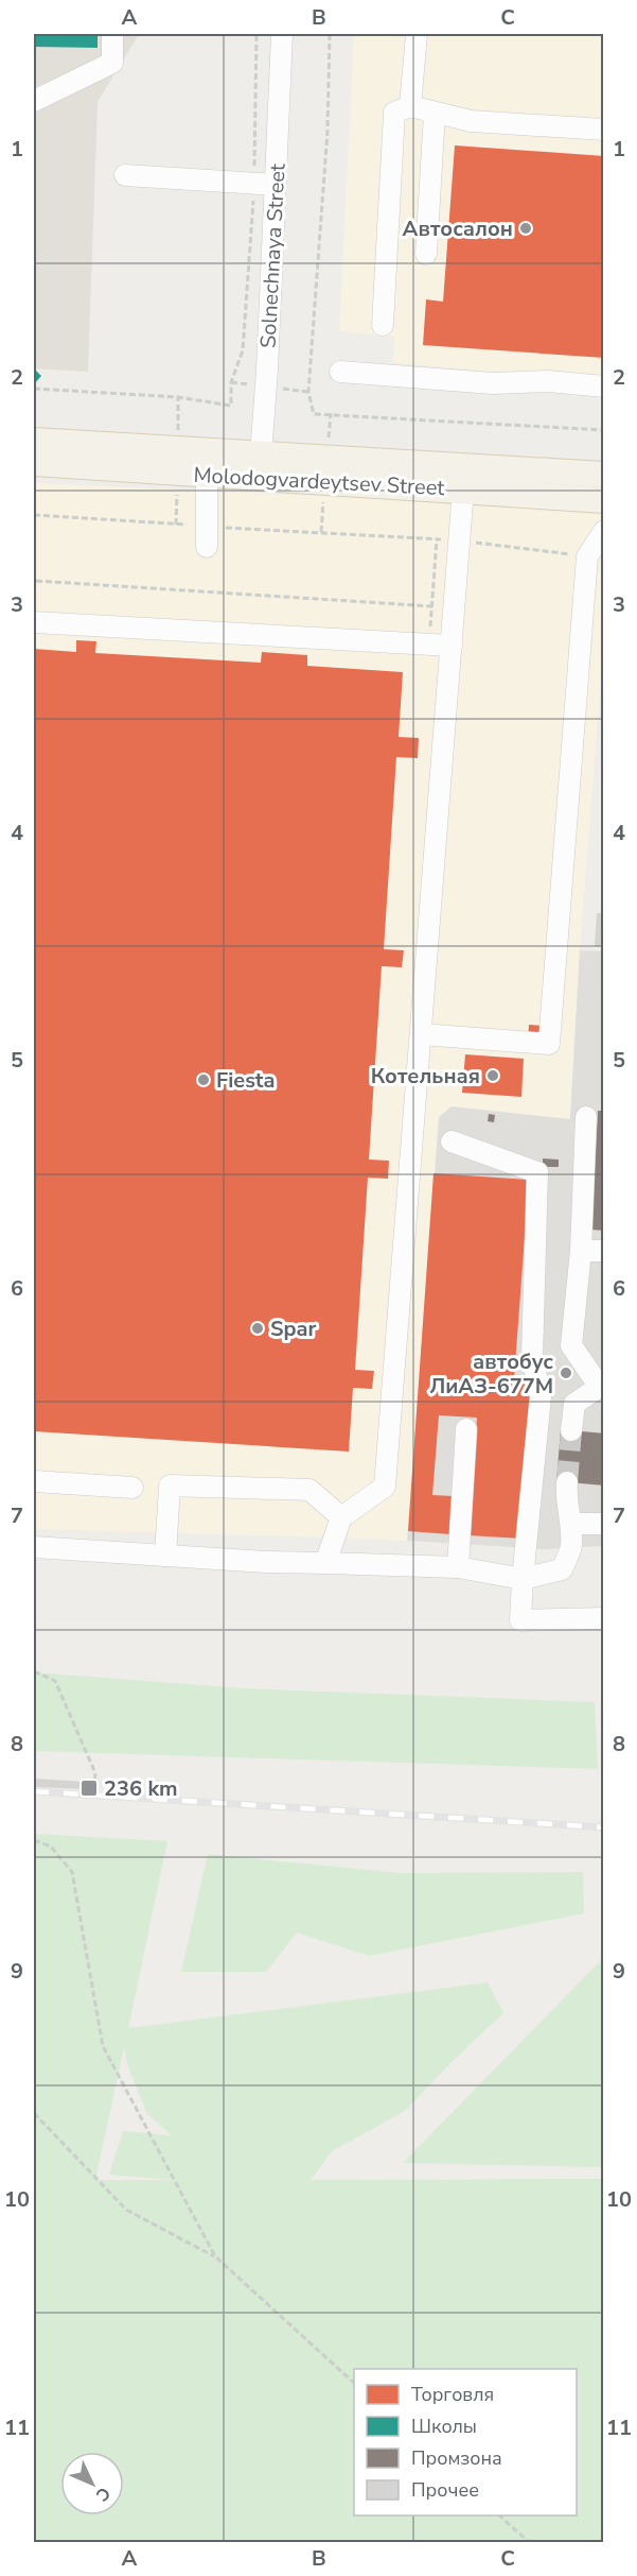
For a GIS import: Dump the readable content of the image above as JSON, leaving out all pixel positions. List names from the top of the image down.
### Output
{
  "streets": {
    "main road": ["Molodogvardeytsev Street"],
    "street": ["Solnechnaya Street"]
  },
  "crossings": [
    ["Solnechnaya Street", "Molodogvardeytsev Street"]
  ],
  "places": {
    "other": [
      "Автосалон",
      "Котельная",
      "Fiesta",
      "Spar",
      "автобус ЛиАЗ-677М"
    ],
    "transit": ["236 km"]
  },
  "legend": [
    "Торговля",
    "Школы",
    "Промзона",
    "Прочее"
  ],
  "north": "bottom right",
  "grid": {
    "columns": ["A", "B", "C"],
    "rows": [
      "1",
      "2",
      "3",
      "4",
      "5",
      "6",
      "7",
      "8",
      "9",
      "10",
      "11"
    ]
  }
}
